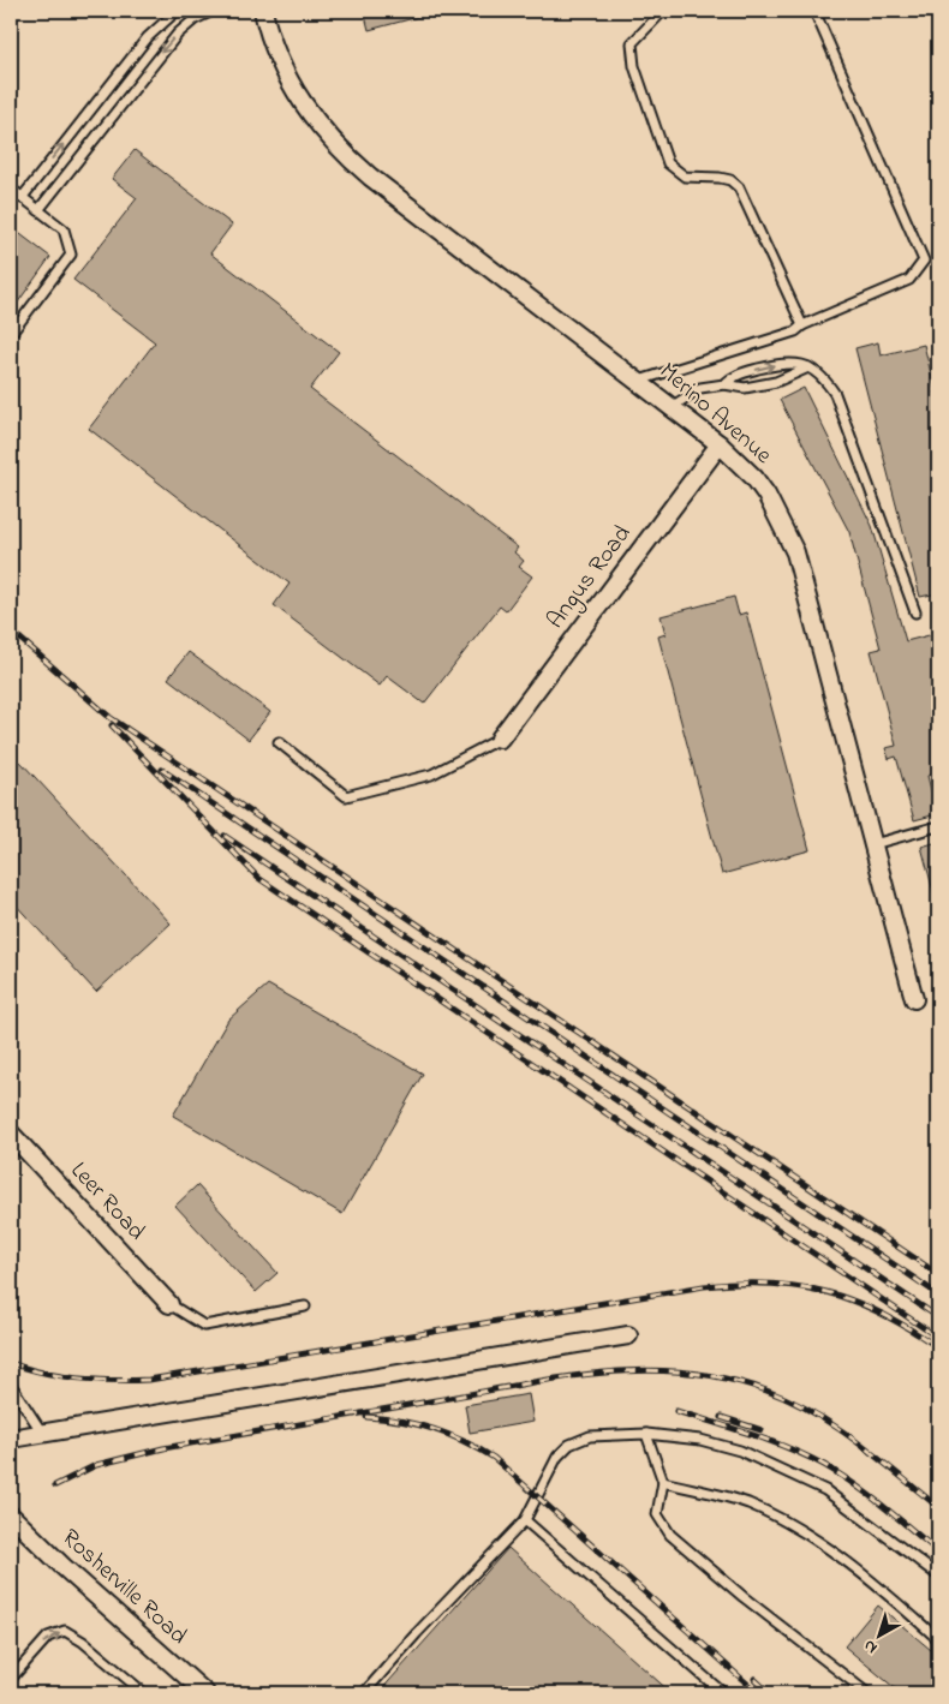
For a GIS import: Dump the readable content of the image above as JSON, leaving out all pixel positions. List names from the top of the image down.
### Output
{
  "streets": {
    "street": [
      "Merino Avenue",
      "Angus Road",
      "Leer Road",
      "Rosherville Road"
    ]
  },
  "crossings": [
    ["Merino Avenue", "Angus Road"]
  ],
  "north": "bottom left"
}
